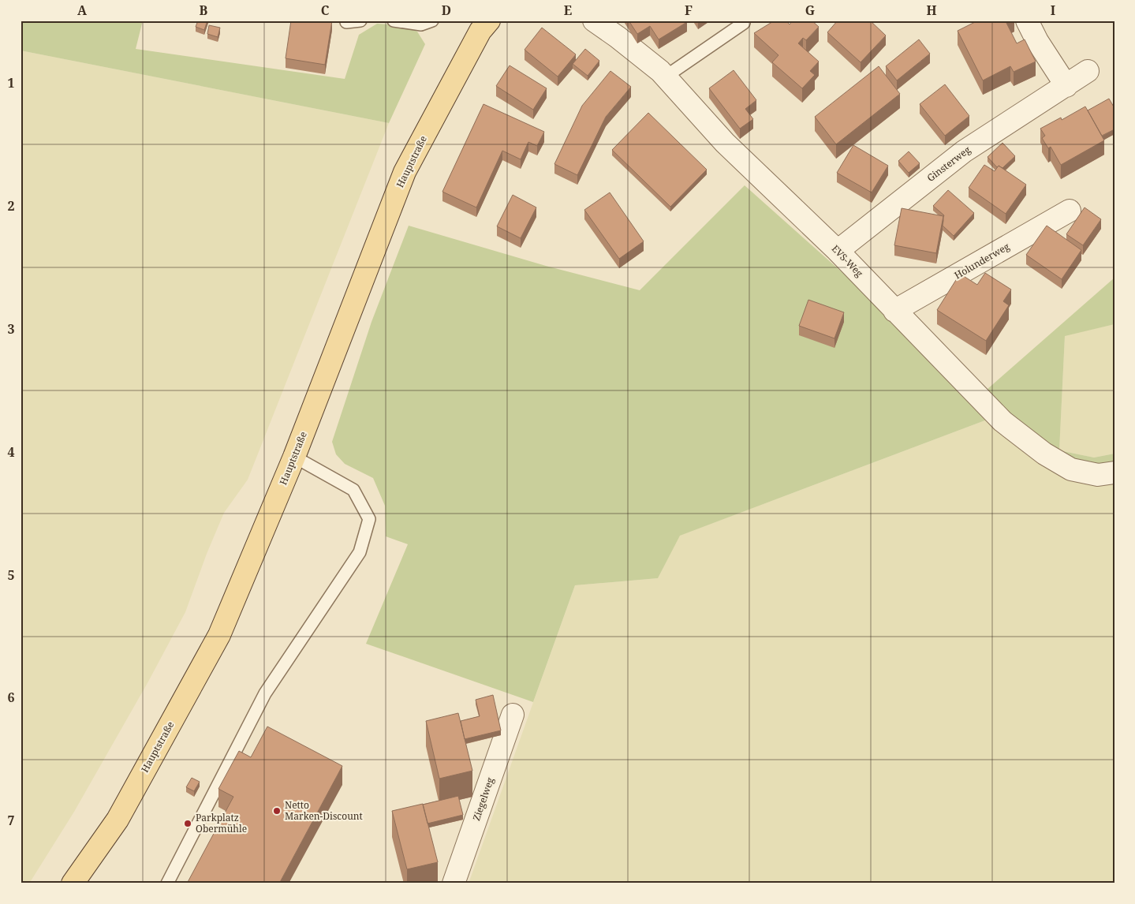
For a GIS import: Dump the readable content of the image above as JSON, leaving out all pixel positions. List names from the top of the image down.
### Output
{
  "streets": {
    "main road": ["Hauptstraße"],
    "street": [
      "Ginsterweg",
      "EVS-Weg",
      "Holunderweg",
      "Ziegelweg"
    ]
  },
  "crossings": [
    ["Ginsterweg", "EVS-Weg"],
    ["EVS-Weg", "Holunderweg"]
  ],
  "places": ["Netto Marken-Discount", "Parkplatz Obermühle"],
  "grid": {
    "columns": [
      "A",
      "B",
      "C",
      "D",
      "E",
      "F",
      "G",
      "H",
      "I"
    ],
    "rows": [
      "1",
      "2",
      "3",
      "4",
      "5",
      "6",
      "7"
    ]
  }
}
